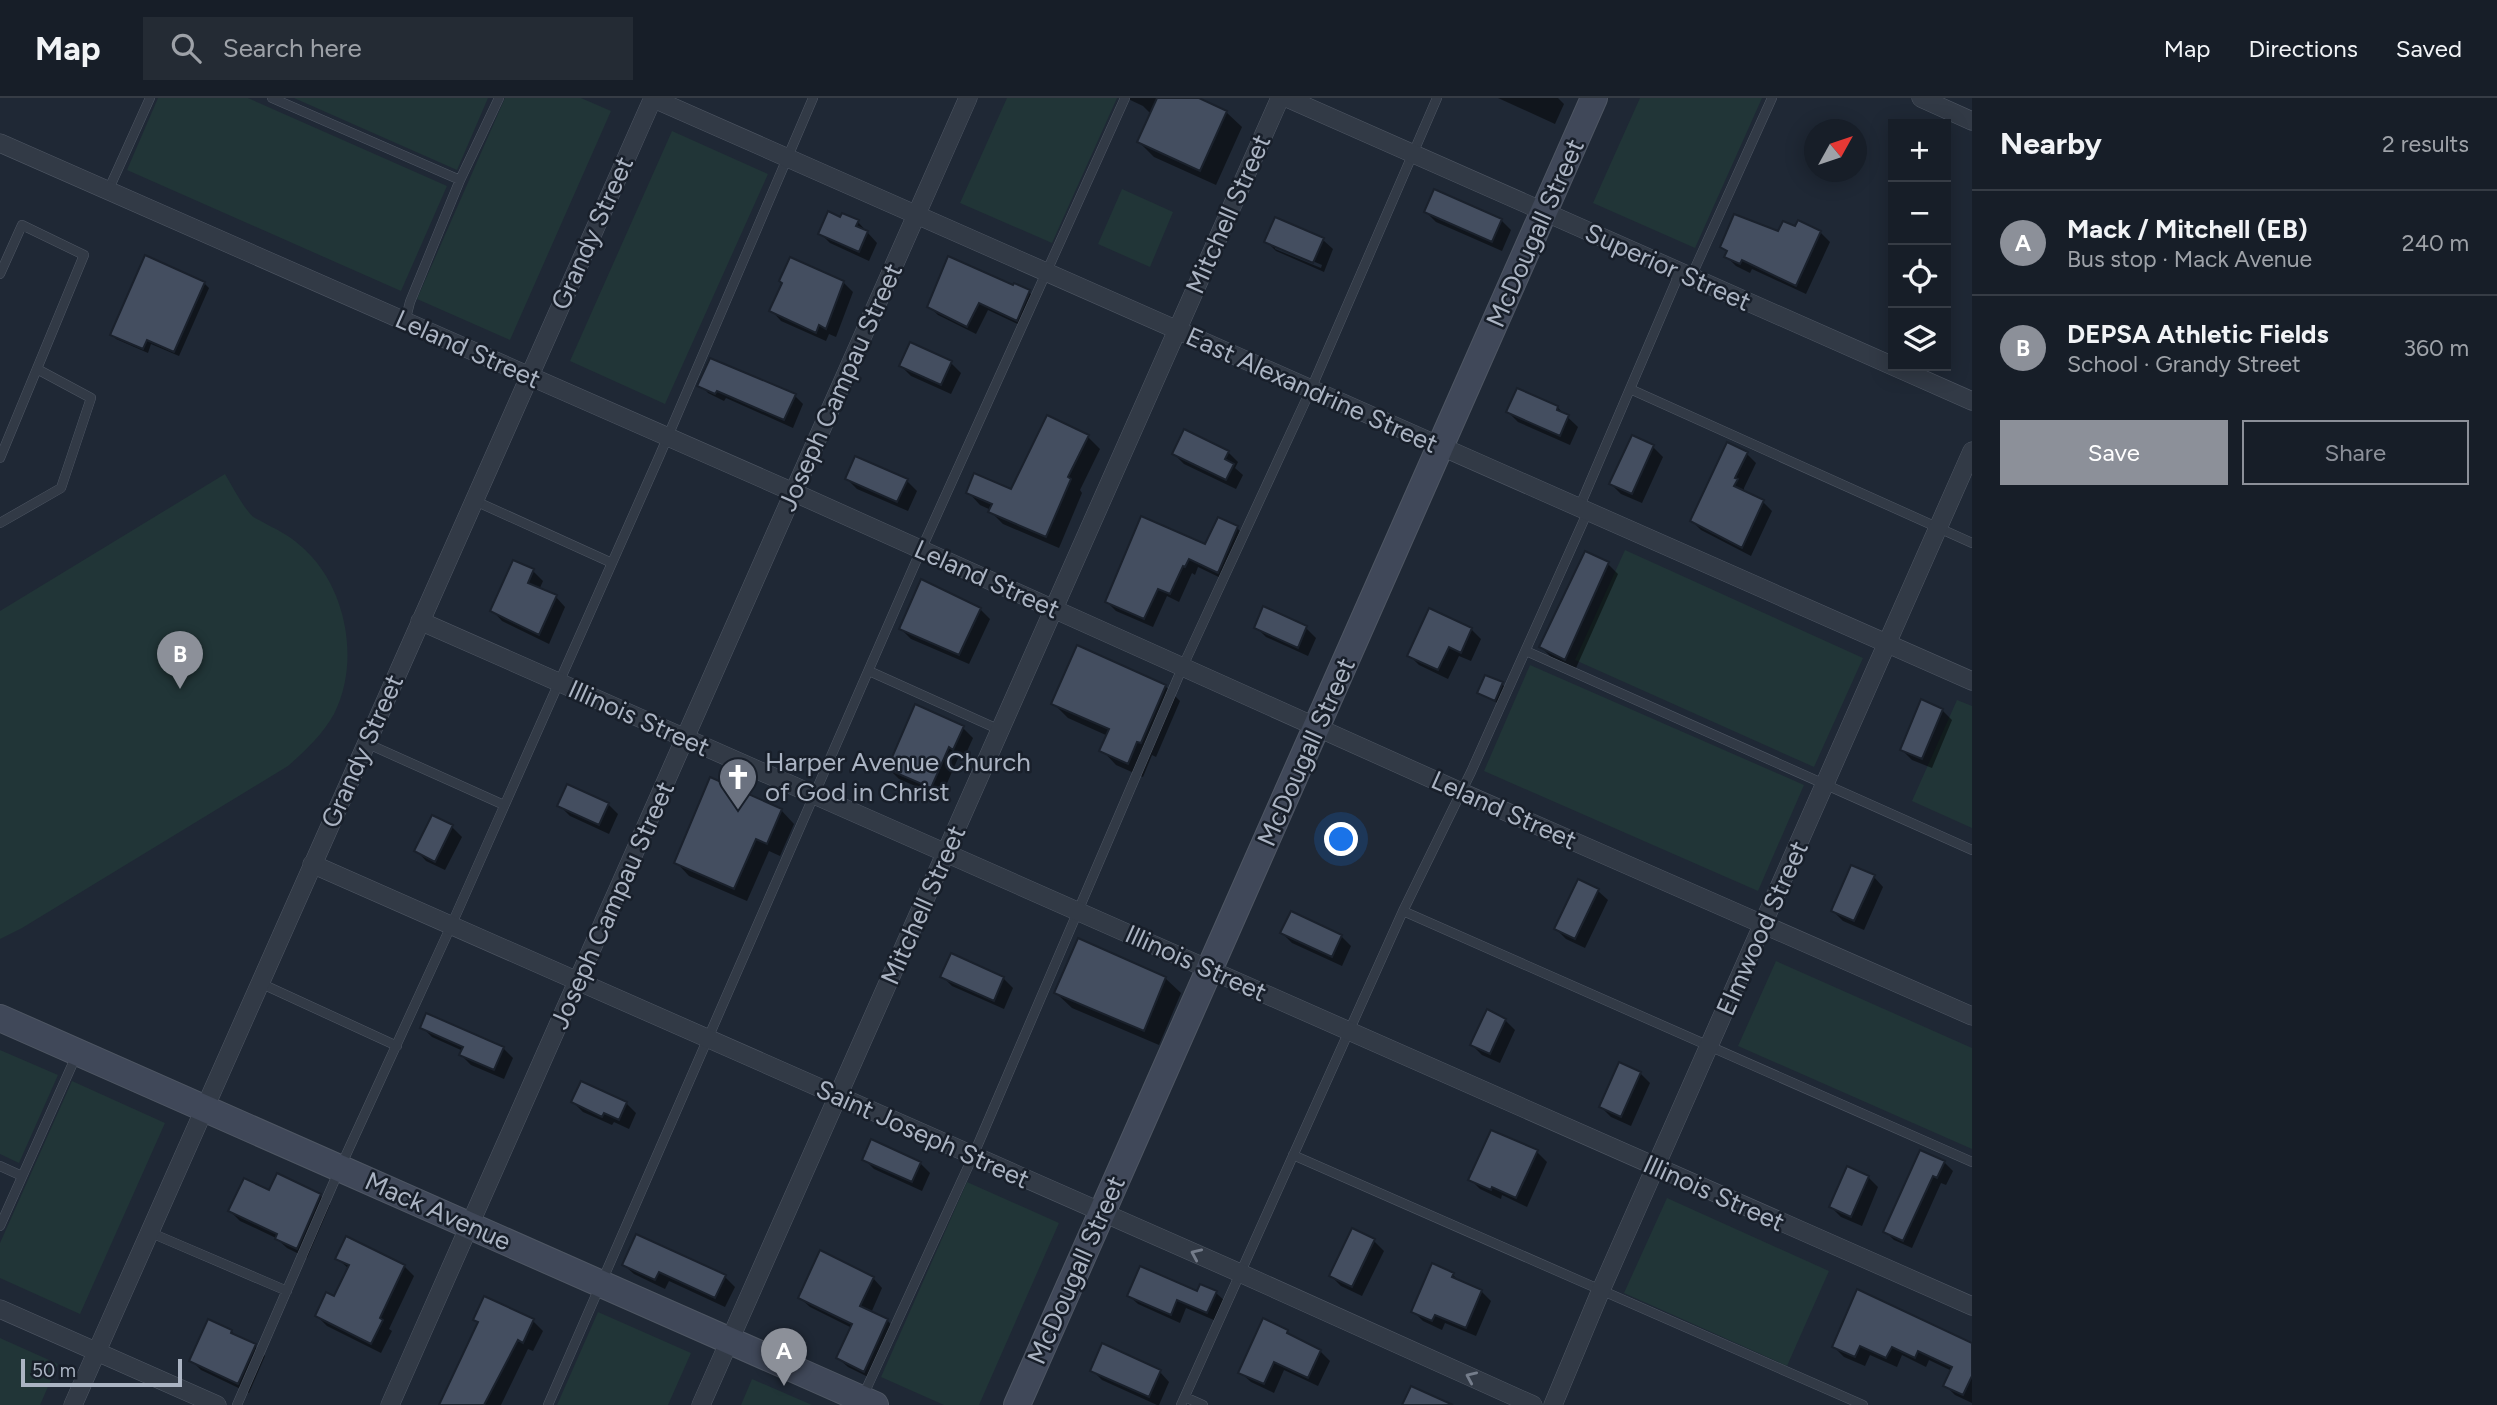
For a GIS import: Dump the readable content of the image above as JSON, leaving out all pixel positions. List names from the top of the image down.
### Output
{
  "streets": {
    "street": [
      "Mitchell Street",
      "Grandy Street",
      "McDougall Street",
      "Superior Street",
      "Leland Street",
      "Joseph Campau Street",
      "East Alexandrine Street",
      "Illinois Street",
      "Elmwood Street",
      "Saint Joseph Street",
      "Mack Avenue"
    ]
  },
  "crossings": [
    ["Mitchell Street", "Leland Street"],
    ["Mitchell Street", "East Alexandrine Street"],
    ["Mitchell Street", "Illinois Street"],
    ["Mitchell Street", "Saint Joseph Street"],
    ["Mitchell Street", "Mack Avenue"],
    ["Grandy Street", "Leland Street"],
    ["Grandy Street", "East Alexandrine Street"],
    ["Grandy Street", "Illinois Street"],
    ["Grandy Street", "Saint Joseph Street"],
    ["Grandy Street", "Mack Avenue"],
    ["McDougall Street", "Superior Street"],
    ["McDougall Street", "Leland Street"],
    ["McDougall Street", "East Alexandrine Street"],
    ["McDougall Street", "Illinois Street"],
    ["McDougall Street", "Saint Joseph Street"],
    ["Leland Street", "Joseph Campau Street"],
    ["Leland Street", "Elmwood Street"],
    ["Joseph Campau Street", "East Alexandrine Street"],
    ["Joseph Campau Street", "Illinois Street"],
    ["Joseph Campau Street", "Saint Joseph Street"],
    ["Joseph Campau Street", "Mack Avenue"],
    ["East Alexandrine Street", "Elmwood Street"],
    ["Illinois Street", "Elmwood Street"]
  ],
  "one_way": ["Saint Joseph Street"],
  "places": {
    "church": ["Harper Avenue Church of God in Christ"]
  },
  "scale_bar": "50 m",
  "north": "top right",
  "page": {
    "header": "Map",
    "search": "Search here",
    "nav": ["Map", "Directions", "Saved"],
    "heading": ["Nearby", "2 results"],
    "map_buttons": ["+", "−"],
    "list": [
      {
        "mark": "A",
        "name": "Mack / Mitchell (EB)",
        "note": "Bus stop · Mack Avenue",
        "value": "240 m"
      },
      {
        "mark": "B",
        "name": "DEPSA Athletic Fields",
        "note": "School · Grandy Street",
        "value": "360 m"
      }
    ],
    "buttons": ["Save", "Share"],
    "pins": ["B", "A"],
    "scale": "50 m"
  }
}
